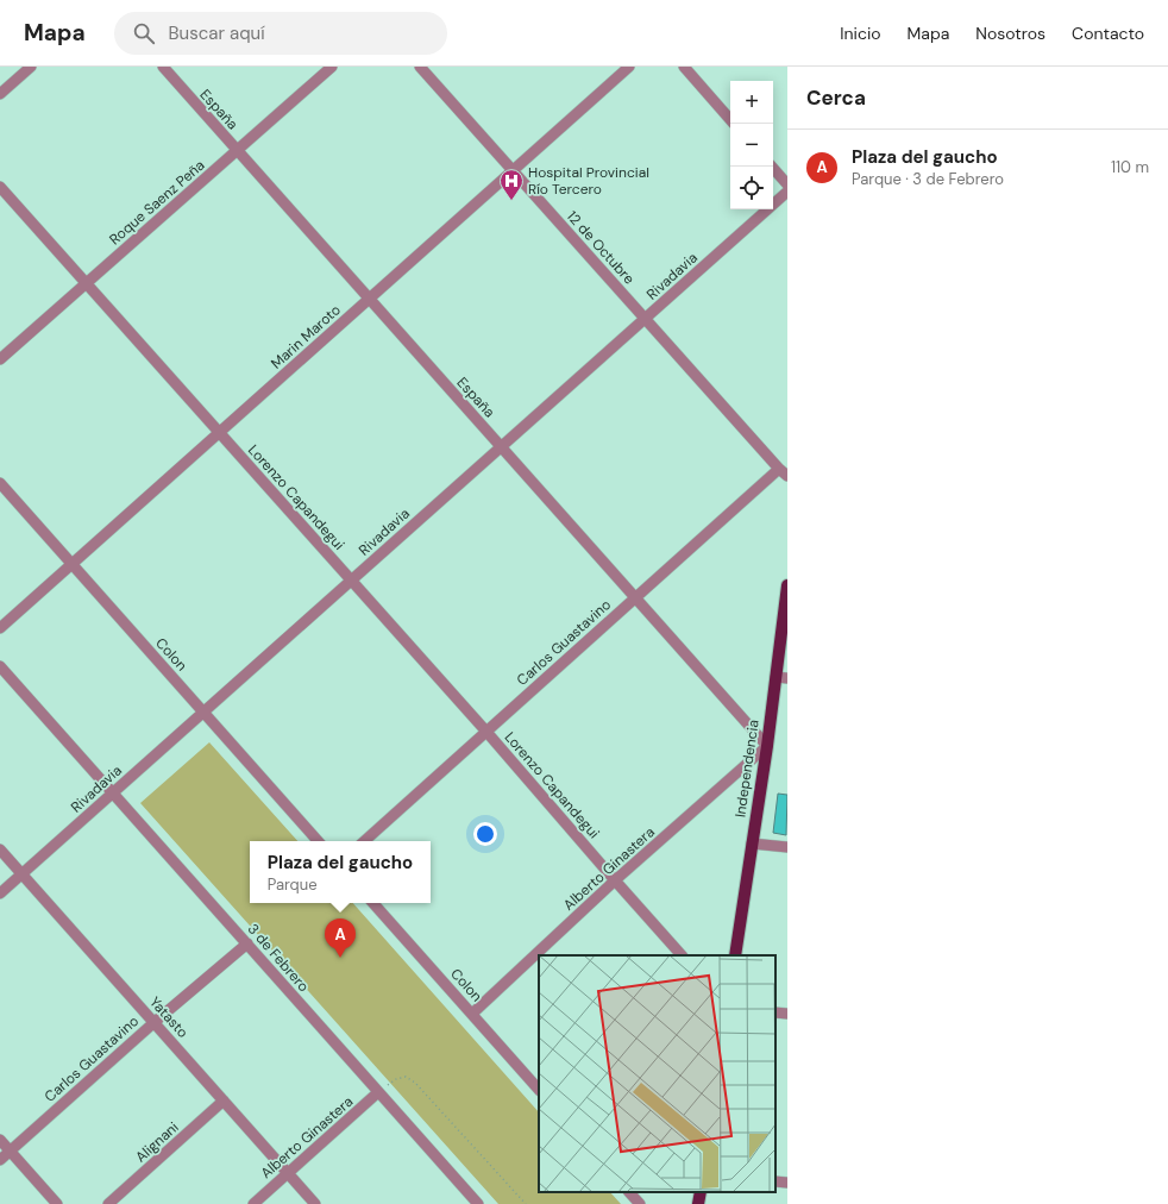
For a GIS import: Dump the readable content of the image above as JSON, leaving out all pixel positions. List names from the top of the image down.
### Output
{
  "streets": {
    "main road": ["Independencia"],
    "street": [
      "España",
      "Roque Saenz Peña",
      "12 de Octubre",
      "Rivadavia",
      "Marin Maroto",
      "Lorenzo Capandegui",
      "Carlos Guastavino",
      "Colon",
      "Alberto Ginastera",
      "3 de Febrero",
      "Yatasto",
      "Alignani"
    ]
  },
  "crossings": [
    ["España", "Roque Saenz Peña"],
    ["España", "Rivadavia"],
    ["España", "Marin Maroto"],
    ["España", "Carlos Guastavino"],
    ["España", "Independencia"],
    ["España", "Alberto Ginastera"],
    ["Roque Saenz Peña", "Lorenzo Capandegui"],
    ["12 de Octubre", "Rivadavia"],
    ["12 de Octubre", "Marin Maroto"],
    ["12 de Octubre", "Carlos Guastavino"],
    ["Rivadavia", "Lorenzo Capandegui"],
    ["Rivadavia", "Colon"],
    ["Rivadavia", "3 de Febrero"],
    ["Rivadavia", "Yatasto"],
    ["Marin Maroto", "Lorenzo Capandegui"],
    ["Marin Maroto", "Colon"],
    ["Lorenzo Capandegui", "Carlos Guastavino"],
    ["Lorenzo Capandegui", "Alberto Ginastera"],
    ["Carlos Guastavino", "3 de Febrero"],
    ["Carlos Guastavino", "Yatasto"],
    ["Colon", "Alberto Ginastera"],
    ["Independencia", "Alberto Ginastera"],
    ["Alberto Ginastera", "3 de Febrero"],
    ["Alberto Ginastera", "Yatasto"],
    ["Yatasto", "Alignani"]
  ],
  "places": {
    "hospital": ["Hospital Provincial Río Tercero"]
  },
  "page": {
    "header": "Mapa",
    "search": "Buscar aquí",
    "nav": [
      "Inicio",
      "Mapa",
      "Nosotros",
      "Contacto"
    ],
    "heading": "Cerca",
    "map_buttons": ["+", "−"],
    "list": [
      {
        "mark": "A",
        "name": "Plaza del gaucho",
        "note": "Parque · 3 de Febrero",
        "value": "110 m"
      }
    ],
    "popup": ["Plaza del gaucho", "Parque"],
    "pins": "A"
  }
}
